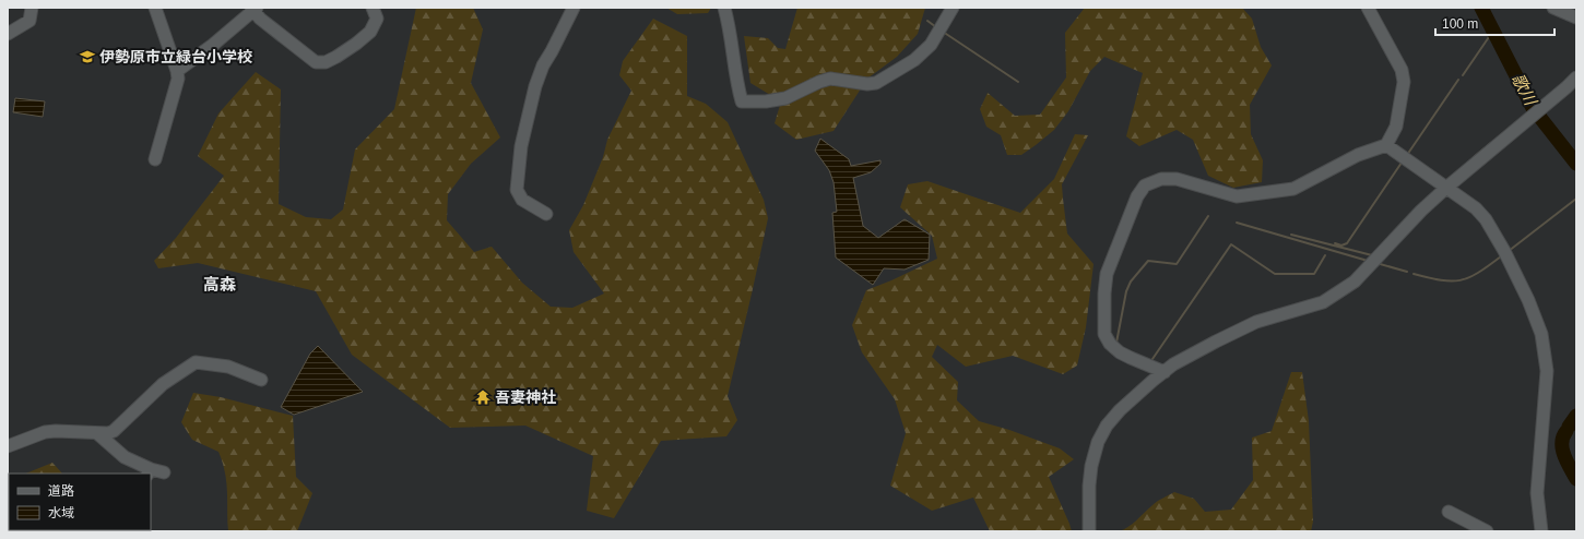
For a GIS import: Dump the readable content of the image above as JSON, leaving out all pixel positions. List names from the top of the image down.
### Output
{
  "districts": ["高森"],
  "water": ["歌川"],
  "places": {
    "school or university": ["伊勢原市立緑台小学校"],
    "temple": ["吾妻神社"]
  },
  "legend": ["道路", "水域"],
  "scale_bar": "100 m"
}
